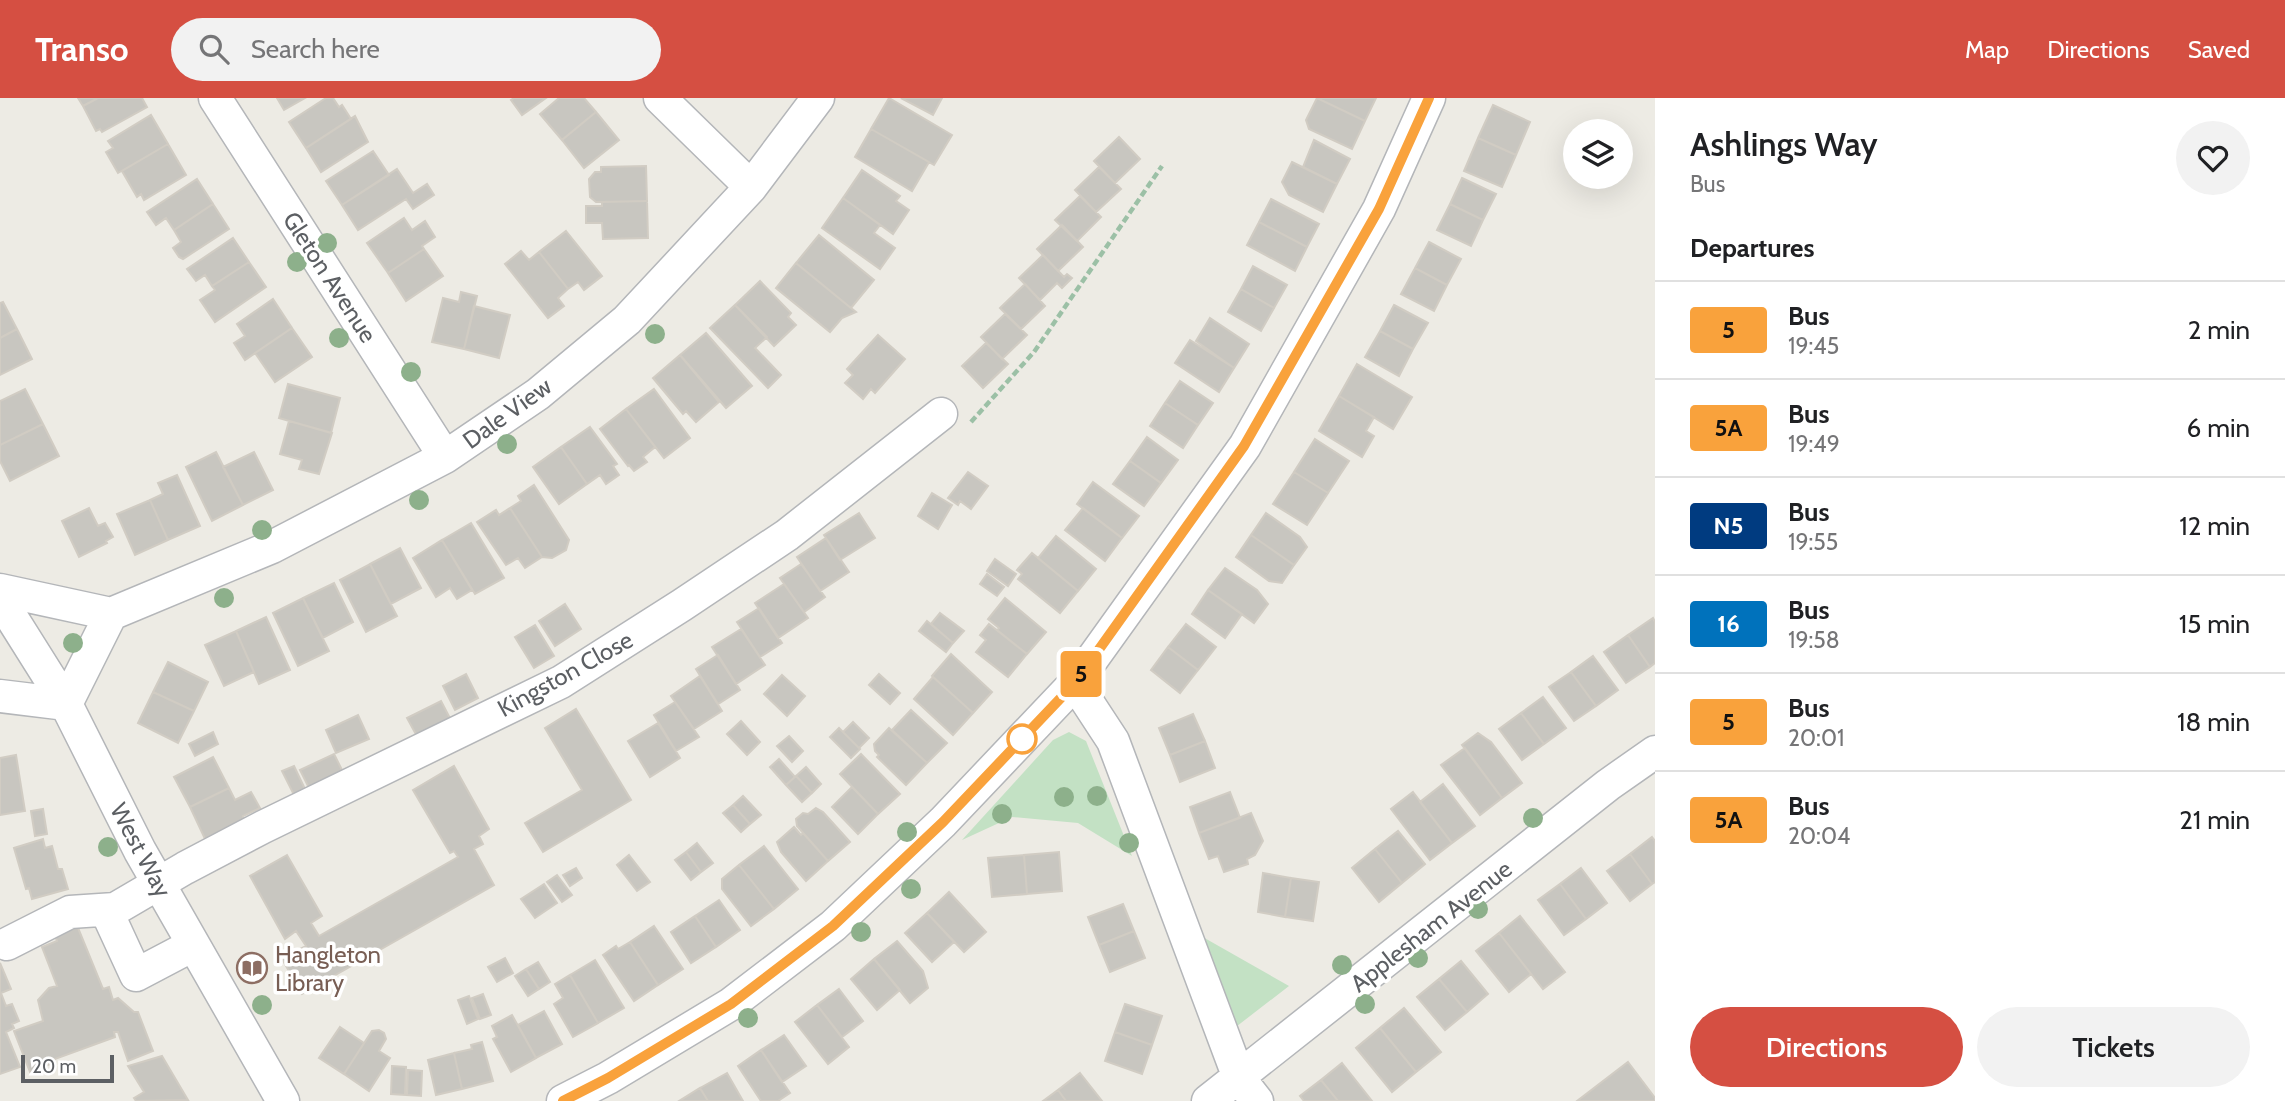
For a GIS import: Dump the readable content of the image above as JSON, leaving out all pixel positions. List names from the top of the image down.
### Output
{
  "streets": {
    "street": [
      "Gleton Avenue",
      "Dale View",
      "Kingston Close",
      "West Way",
      "Applesham Avenue"
    ]
  },
  "crossings": [
    ["Gleton Avenue", "Dale View"],
    ["Kingston Close", "West Way"]
  ],
  "places": {
    "library": ["Hangleton Library"]
  },
  "lines": ["bus line 5"],
  "scale_bar": "20 m",
  "page": {
    "header": "Transo",
    "search": "Search here",
    "nav": ["Map", "Directions", "Saved"],
    "on_map": "5",
    "heading": [
      ["Ashlings Way", "Bus"],
      "Departures"
    ],
    "list": [
      {
        "mark": "5",
        "name": "Bus",
        "note": "19:45",
        "value": "2 min"
      },
      {
        "mark": "5A",
        "name": "Bus",
        "note": "19:49",
        "value": "6 min"
      },
      {
        "mark": "N5",
        "name": "Bus",
        "note": "19:55",
        "value": "12 min"
      },
      {
        "mark": "16",
        "name": "Bus",
        "note": "19:58",
        "value": "15 min"
      },
      {
        "mark": "5",
        "name": "Bus",
        "note": "20:01",
        "value": "18 min"
      },
      {
        "mark": "5A",
        "name": "Bus",
        "note": "20:04",
        "value": "21 min"
      }
    ],
    "buttons": ["Directions", "Tickets"],
    "scale": "20 m"
  }
}
